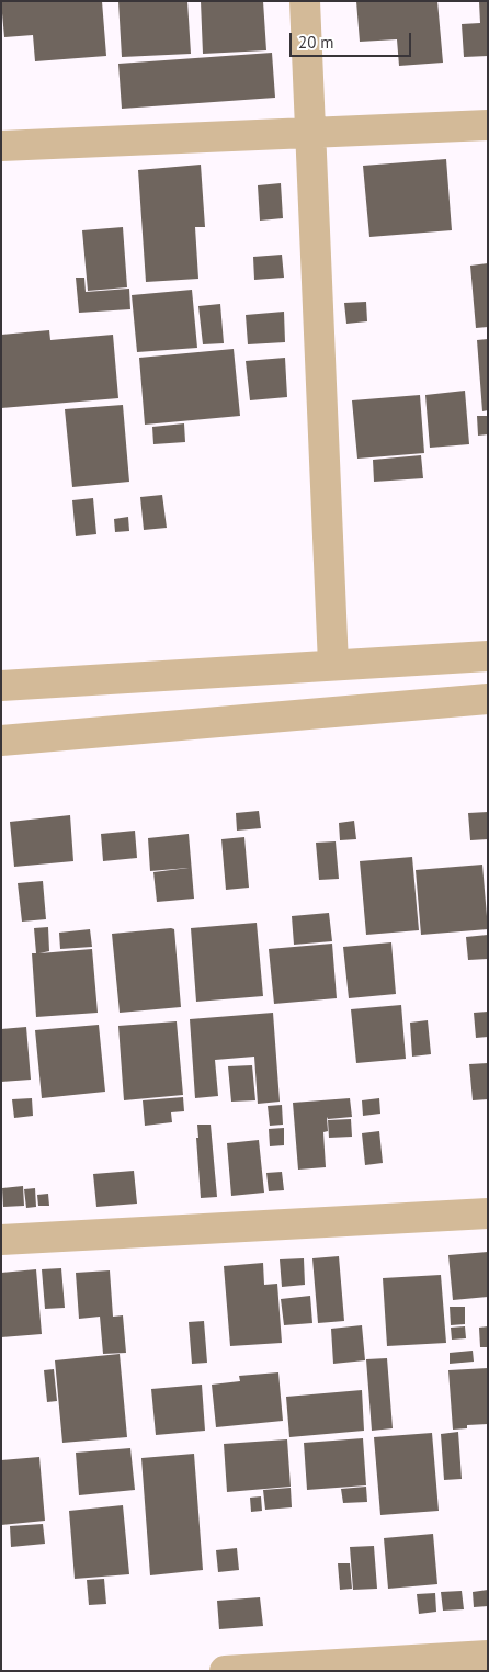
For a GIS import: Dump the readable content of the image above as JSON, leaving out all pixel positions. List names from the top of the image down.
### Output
{
  "scale_bar": "20 m"
}
